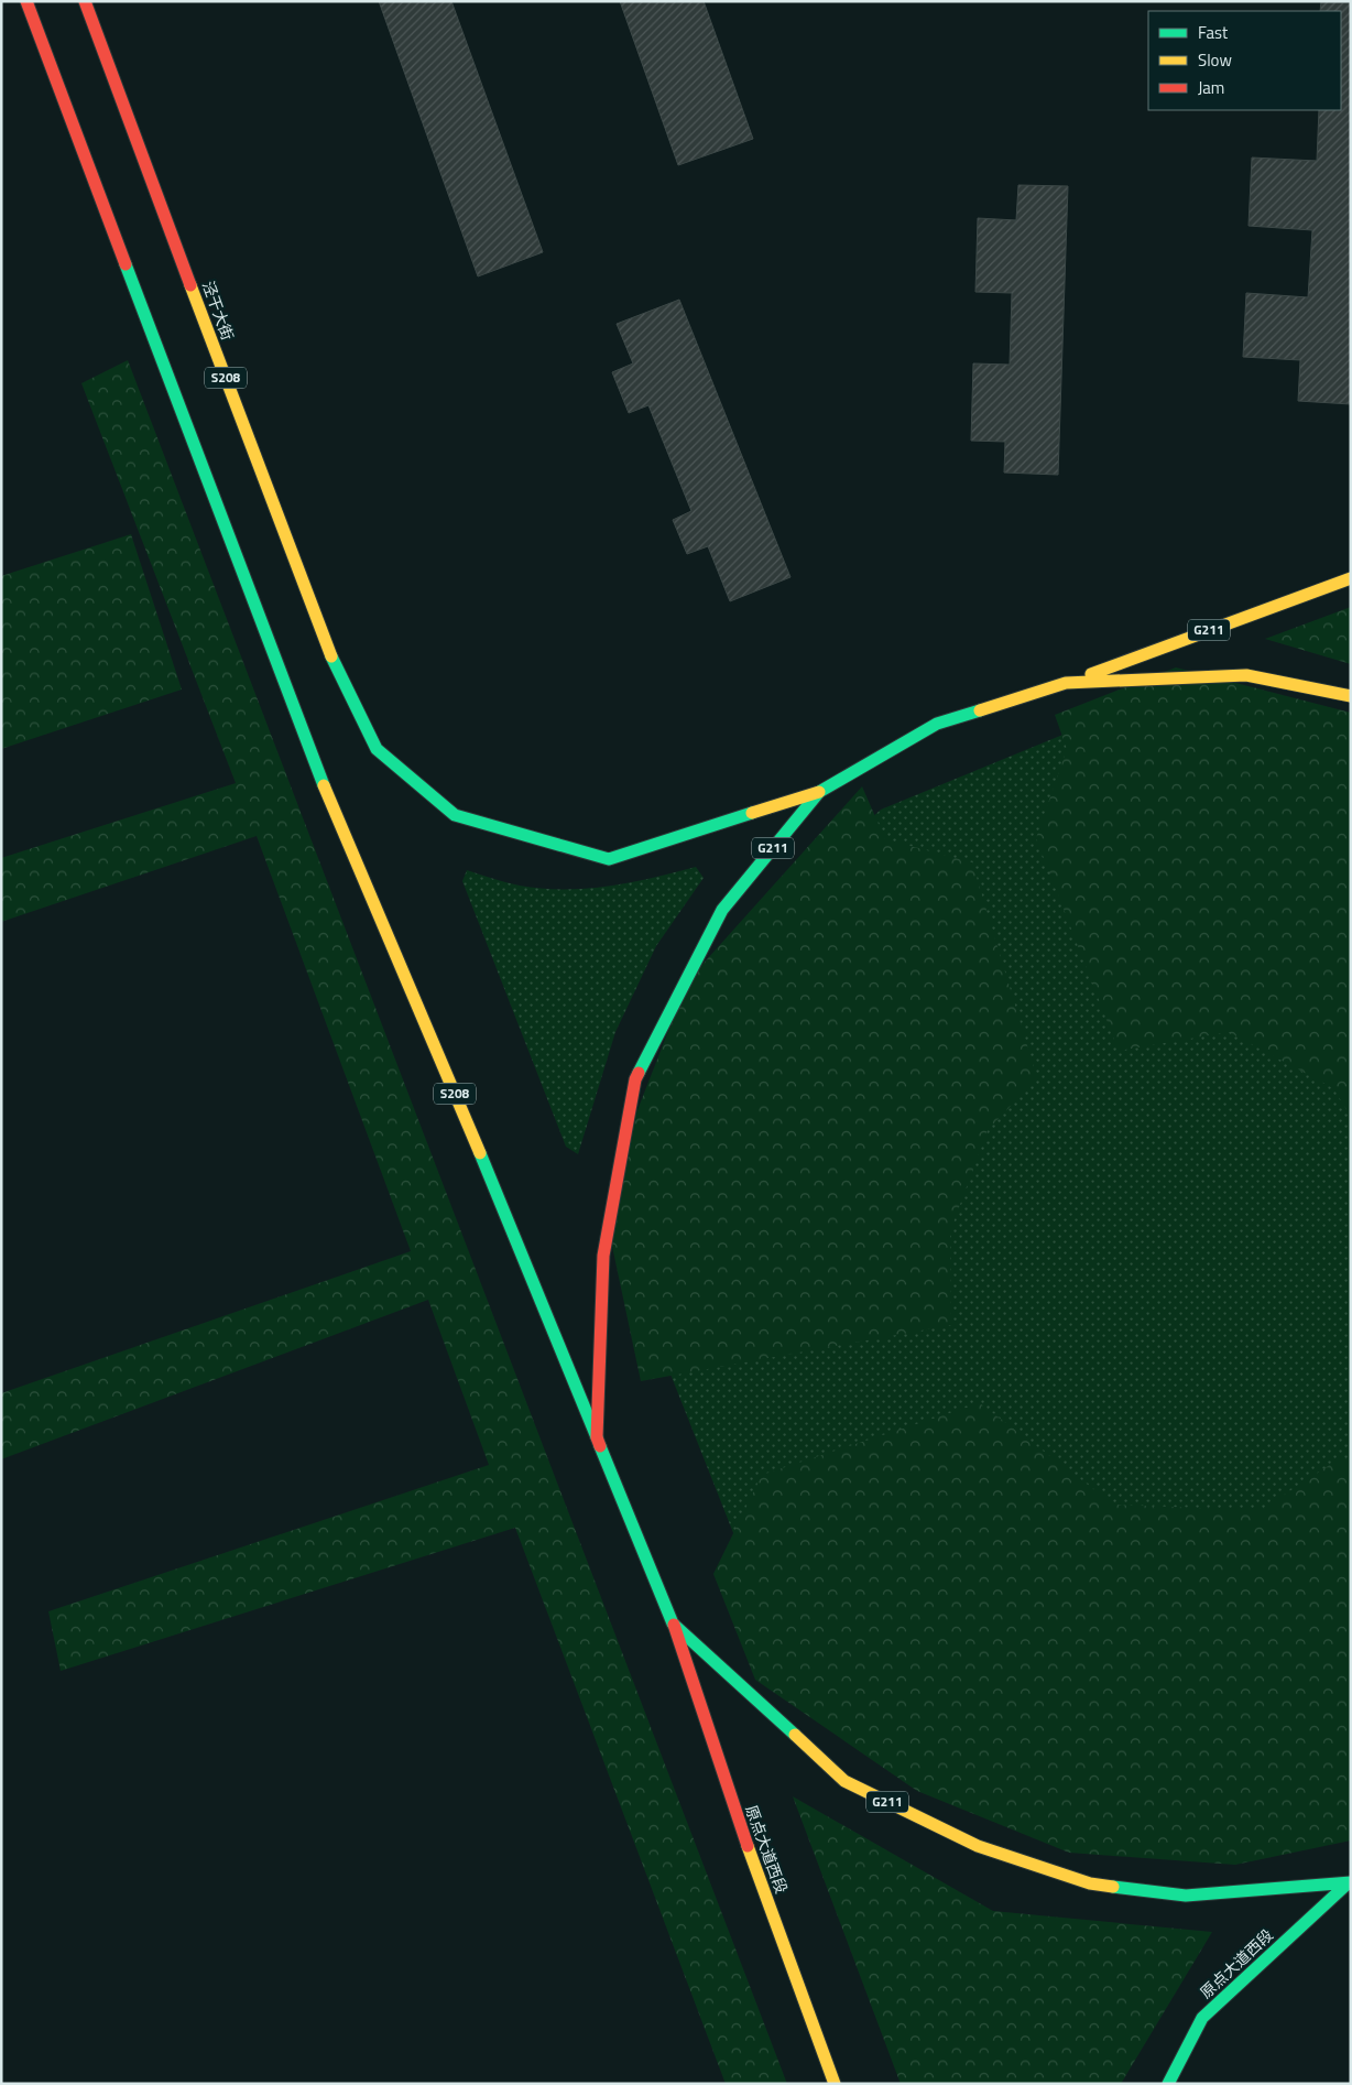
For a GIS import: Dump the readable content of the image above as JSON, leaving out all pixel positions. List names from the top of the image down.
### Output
{
  "streets": {
    "main road": [
      "泾干大街",
      "S208",
      "G211",
      "原点大道西段"
    ]
  },
  "crossings": [
    ["泾干大街", "G211"],
    ["S208", "G211"],
    ["G211", "原点大道西段"]
  ],
  "legend": ["Fast", "Slow", "Jam"]
}
